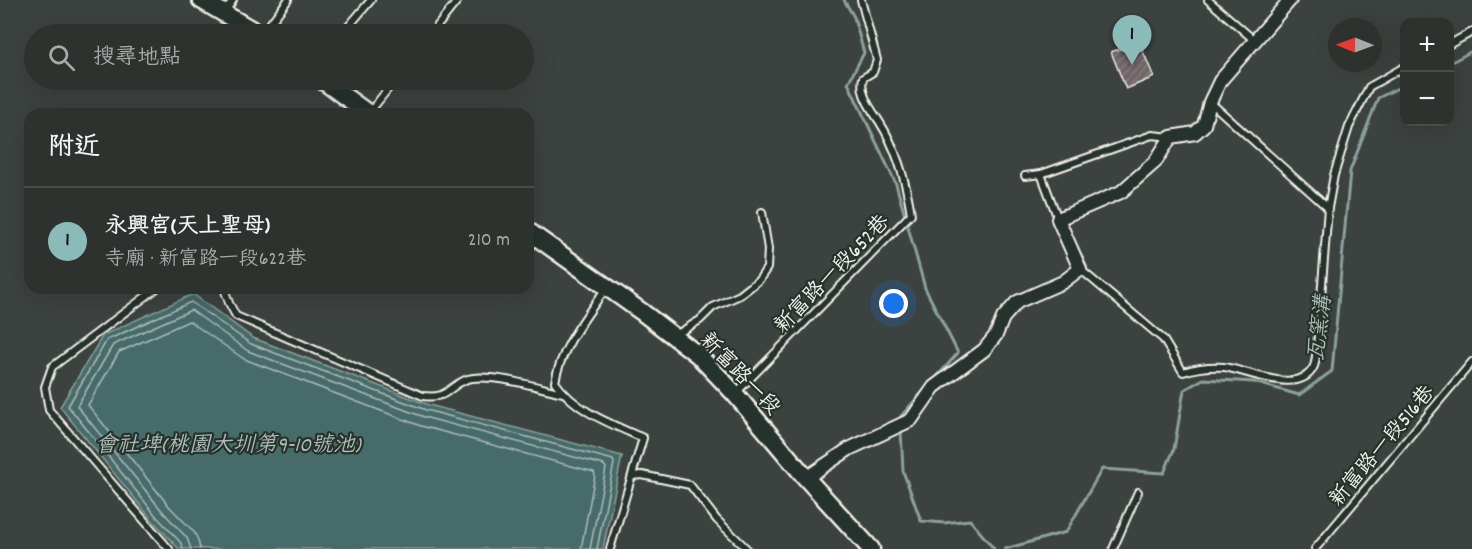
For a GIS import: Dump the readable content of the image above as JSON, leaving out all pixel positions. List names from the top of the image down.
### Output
{
  "streets": {
    "street": ["新富路一段"],
    "lane": ["新富路一段652巷", "新富路一段516巷"]
  },
  "crossings": [
    ["新富路一段652巷", "新富路一段"]
  ],
  "water": ["瓦窯溝", "會社埤(桃園大圳第9-10號池)"],
  "north": "left",
  "page": {
    "pins": "1",
    "map_buttons": ["+", "−"],
    "search": "搜尋地點",
    "heading": "附近",
    "list": [
      {
        "mark": "1",
        "name": "永興宮(天上聖母)",
        "note": "寺廟 · 新富路一段622巷",
        "value": "210 m"
      }
    ]
  }
}
